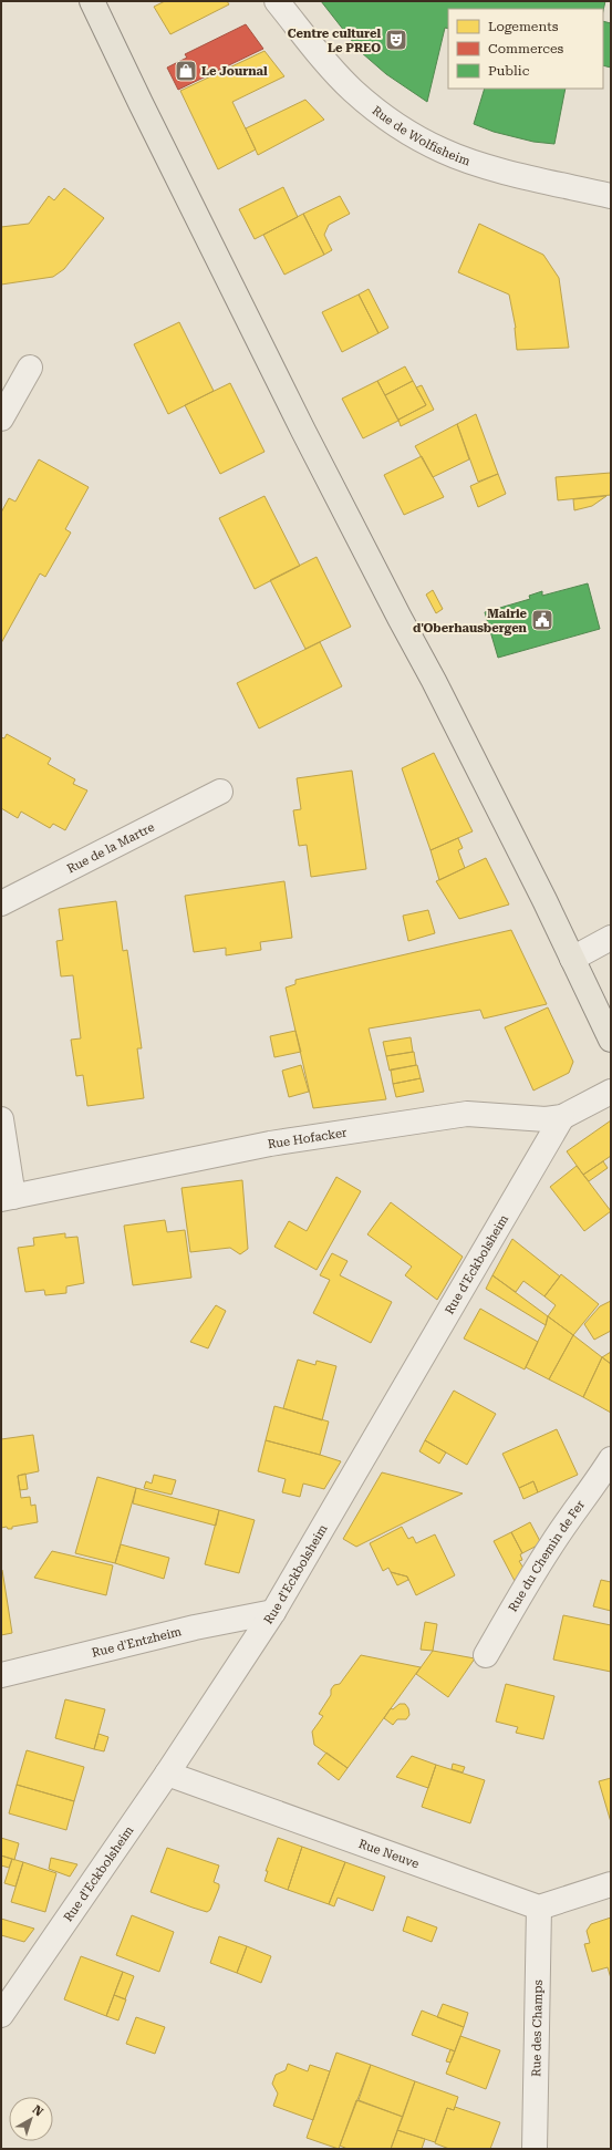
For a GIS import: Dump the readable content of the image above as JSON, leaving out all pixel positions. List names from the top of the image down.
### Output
{
  "streets": {
    "street": [
      "Rue de Wolfisheim",
      "Rue de la Martre",
      "Rue Hofacker",
      "Rue d'Eckbolsheim",
      "Rue du Chemin de Fer",
      "Rue d'Entzheim",
      "Rue Neuve",
      "Rue des Champs"
    ]
  },
  "crossings": [
    ["Rue Hofacker", "Rue d'Eckbolsheim"],
    ["Rue d'Eckbolsheim", "Rue d'Entzheim"],
    ["Rue d'Eckbolsheim", "Rue Neuve"],
    ["Rue Neuve", "Rue des Champs"]
  ],
  "places": {
    "theatre": ["Centre culturel Le PREO"],
    "shop": ["Le Journal"],
    "public building": ["Mairie d'Oberhausbergen"]
  },
  "legend": ["Logements", "Commerces", "Public"],
  "north": "top right"
}
